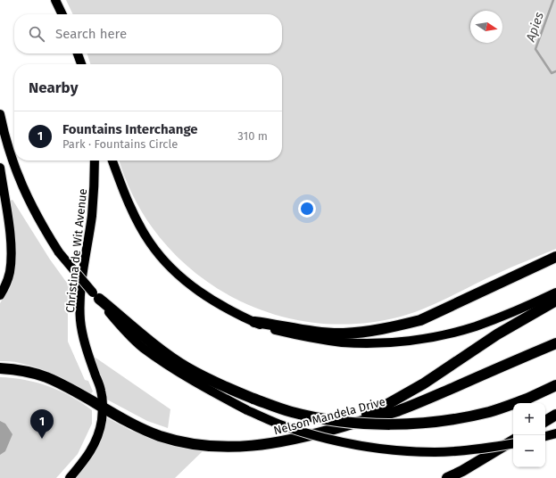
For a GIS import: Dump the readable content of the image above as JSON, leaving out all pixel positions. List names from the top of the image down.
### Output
{
  "streets": {
    "highway": ["Nelson Mandela Drive"],
    "main road": ["Christina de Wit Avenue"]
  },
  "crossings": [
    ["Christina de Wit Avenue", "Nelson Mandela Drive"]
  ],
  "water": ["Apies"],
  "north": "right",
  "page": {
    "search": "Search here",
    "heading": "Nearby",
    "list": [
      {
        "mark": "1",
        "name": "Fountains Interchange",
        "note": "Park · Fountains Circle",
        "value": "310 m"
      }
    ],
    "map_buttons": ["+", "−"],
    "pins": "1"
  }
}
